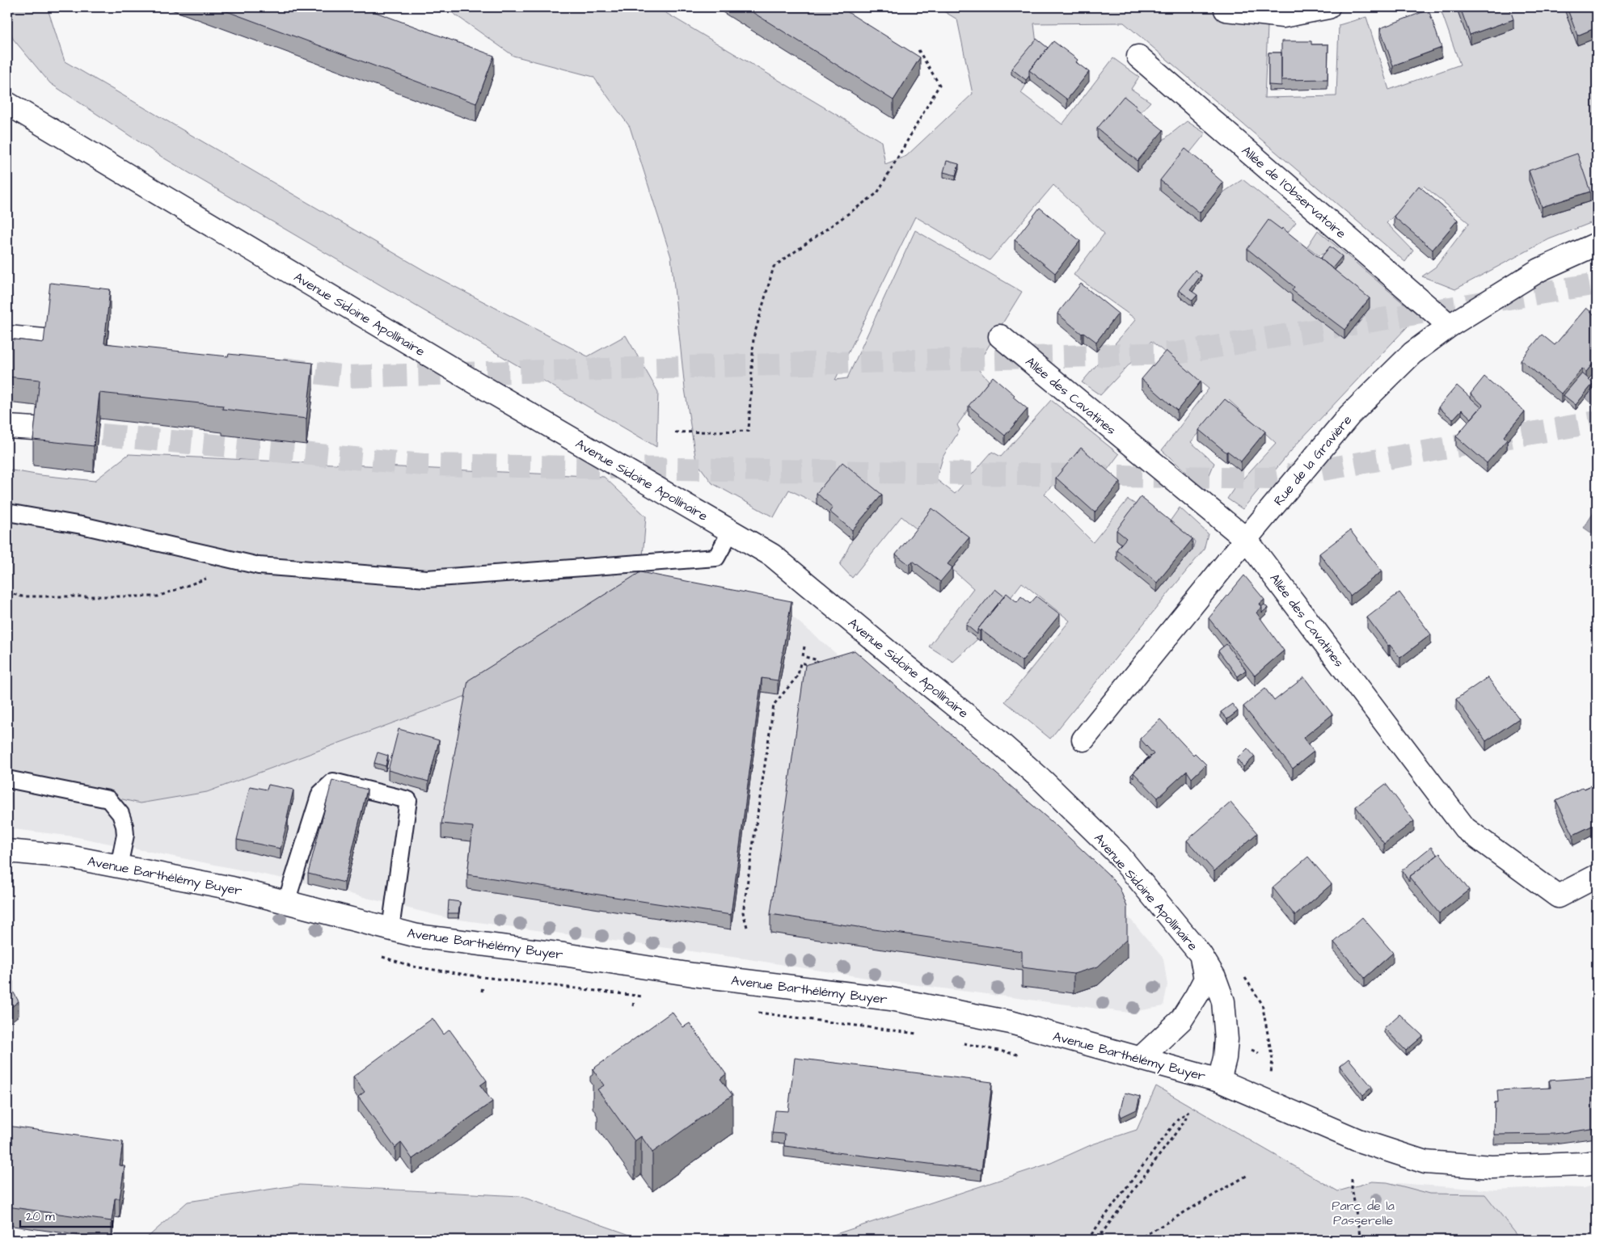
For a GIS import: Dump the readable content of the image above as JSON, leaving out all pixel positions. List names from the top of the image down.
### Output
{
  "streets": {
    "main road": [
      "Allée de l'Observatoire",
      "Avenue Sidoine Apollinaire",
      "Allée des Cavatines",
      "Rue de la Gravière",
      "Avenue Barthélémy Buyer"
    ]
  },
  "crossings": [
    ["Allée de l'Observatoire", "Rue de la Gravière"],
    ["Avenue Sidoine Apollinaire", "Avenue Barthélémy Buyer"],
    ["Allée des Cavatines", "Rue de la Gravière"]
  ],
  "parks": ["Parc de la Passerelle"],
  "scale_bar": "20 m"
}
